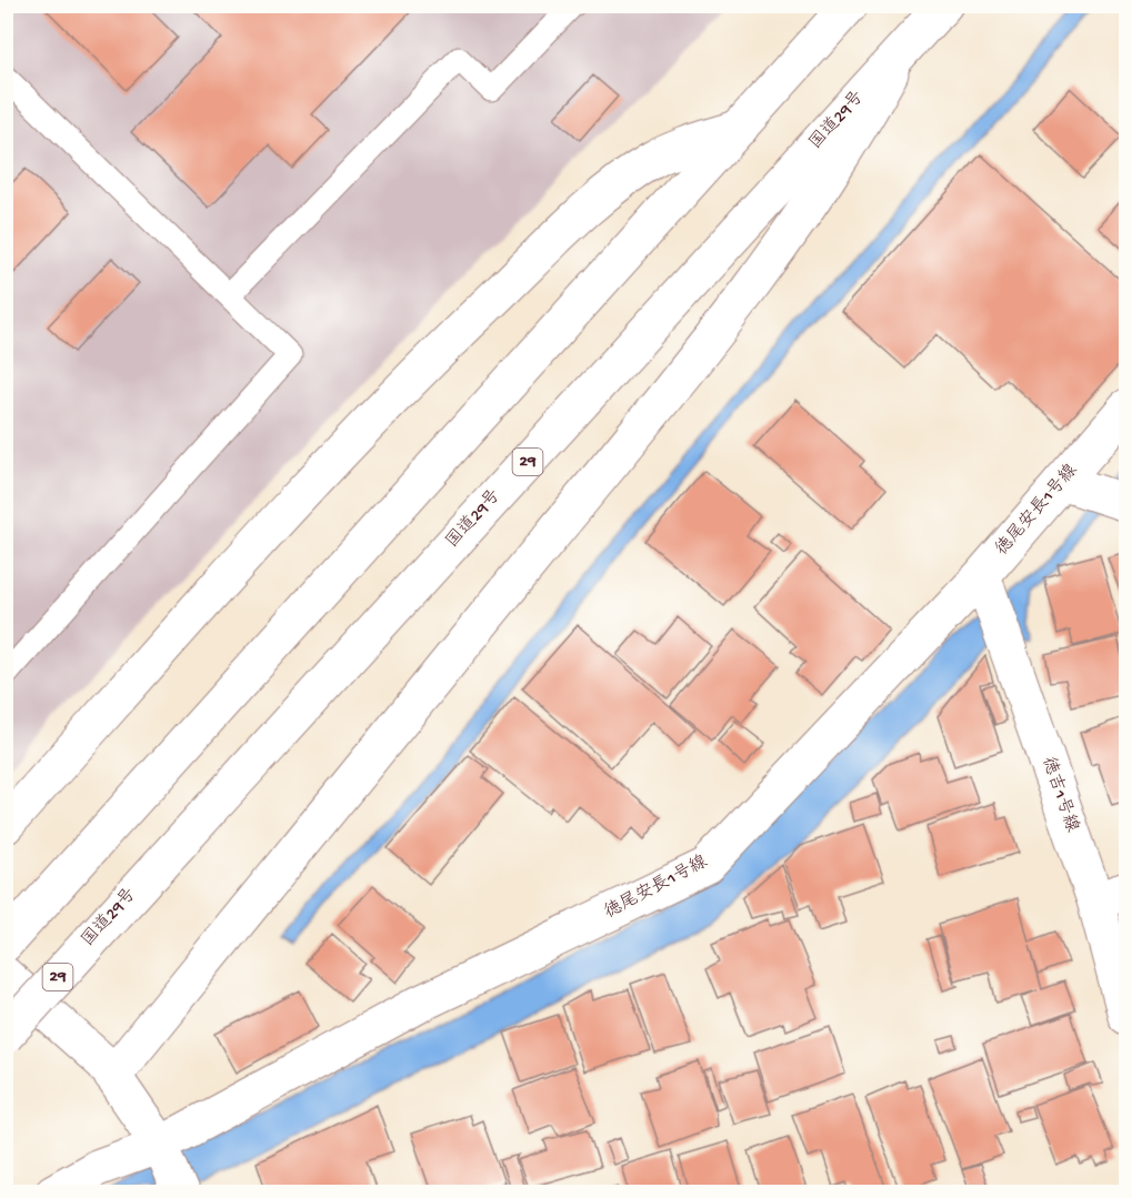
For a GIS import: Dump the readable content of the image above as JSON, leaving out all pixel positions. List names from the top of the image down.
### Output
{
  "streets": {
    "main road": [
      "国道29号",
      "29",
      "徳尾安長1号線",
      "徳吉1号線"
    ]
  },
  "crossings": [
    ["徳尾安長1号線", "徳吉1号線"]
  ]
}
